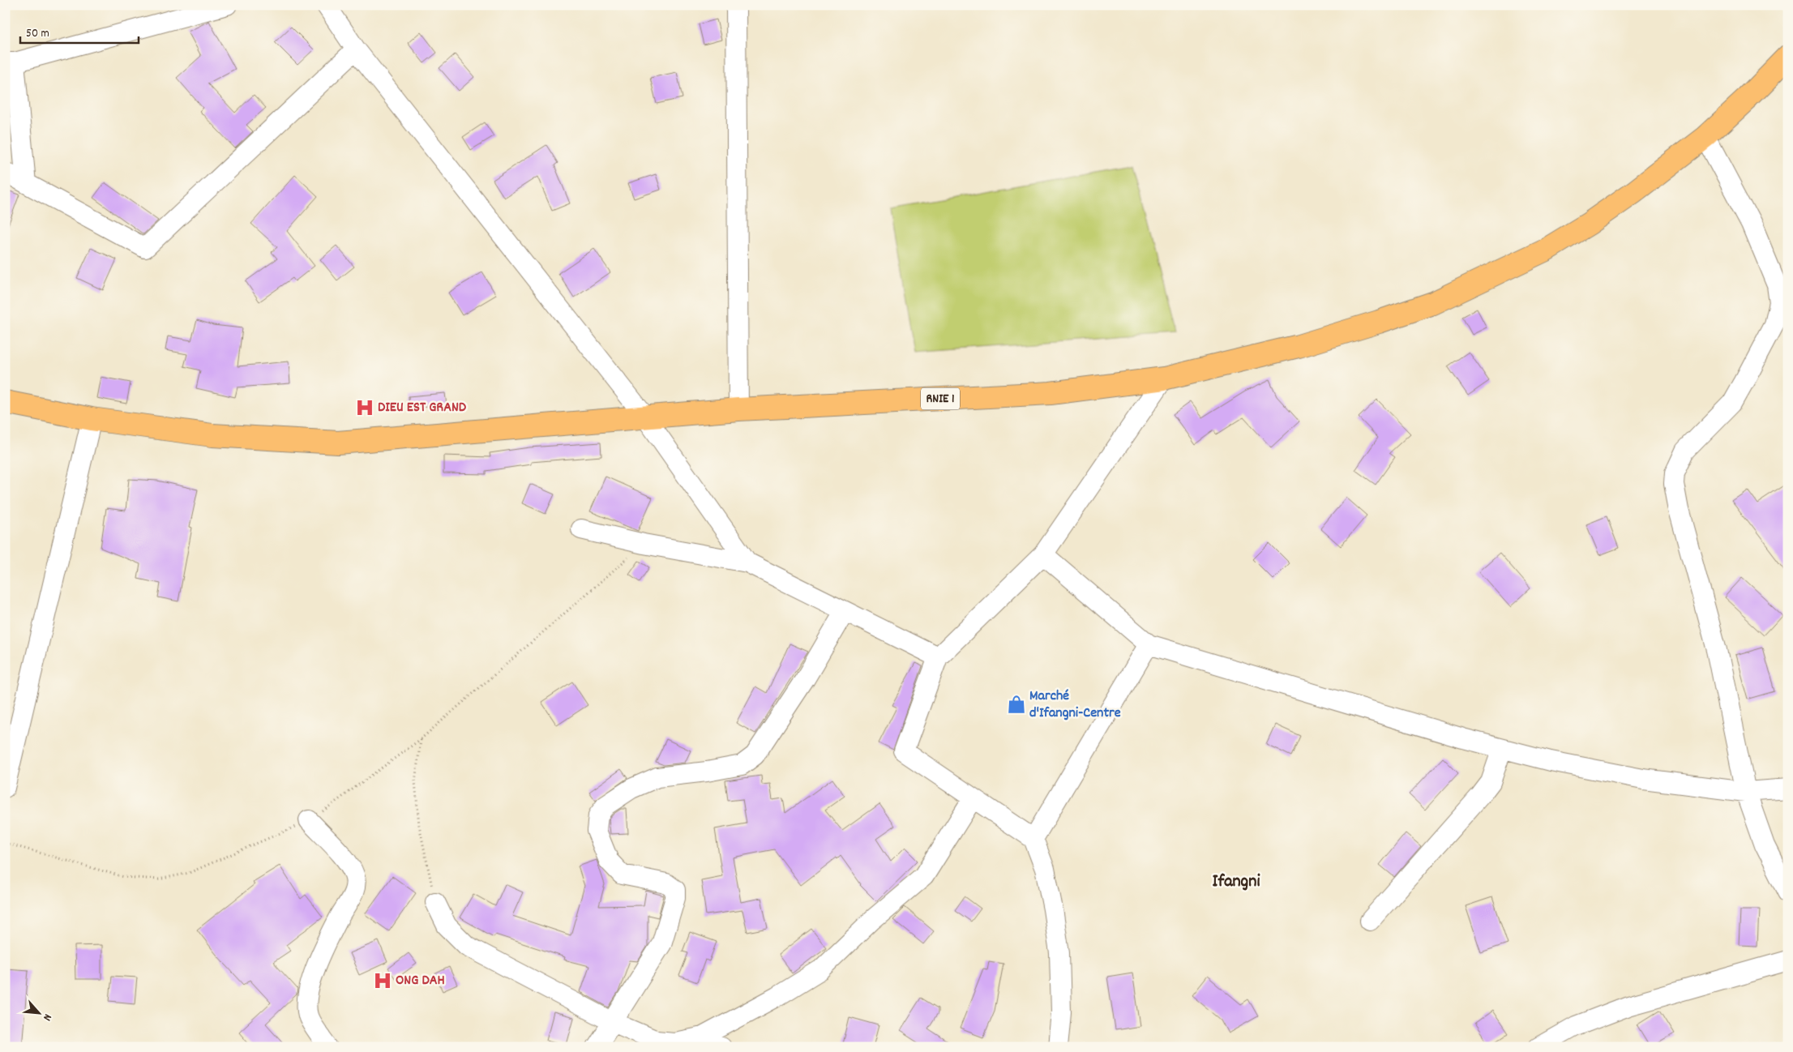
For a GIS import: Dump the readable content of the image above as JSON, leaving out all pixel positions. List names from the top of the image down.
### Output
{
  "streets": {
    "highway": ["RNIE 1"]
  },
  "districts": ["Ifangni"],
  "places": {
    "hospital": ["DIEU EST GRAND", "ONG DAH"],
    "shop": ["Marché d'Ifangni-Centre"]
  },
  "scale_bar": "50 m",
  "north": "bottom right"
}
